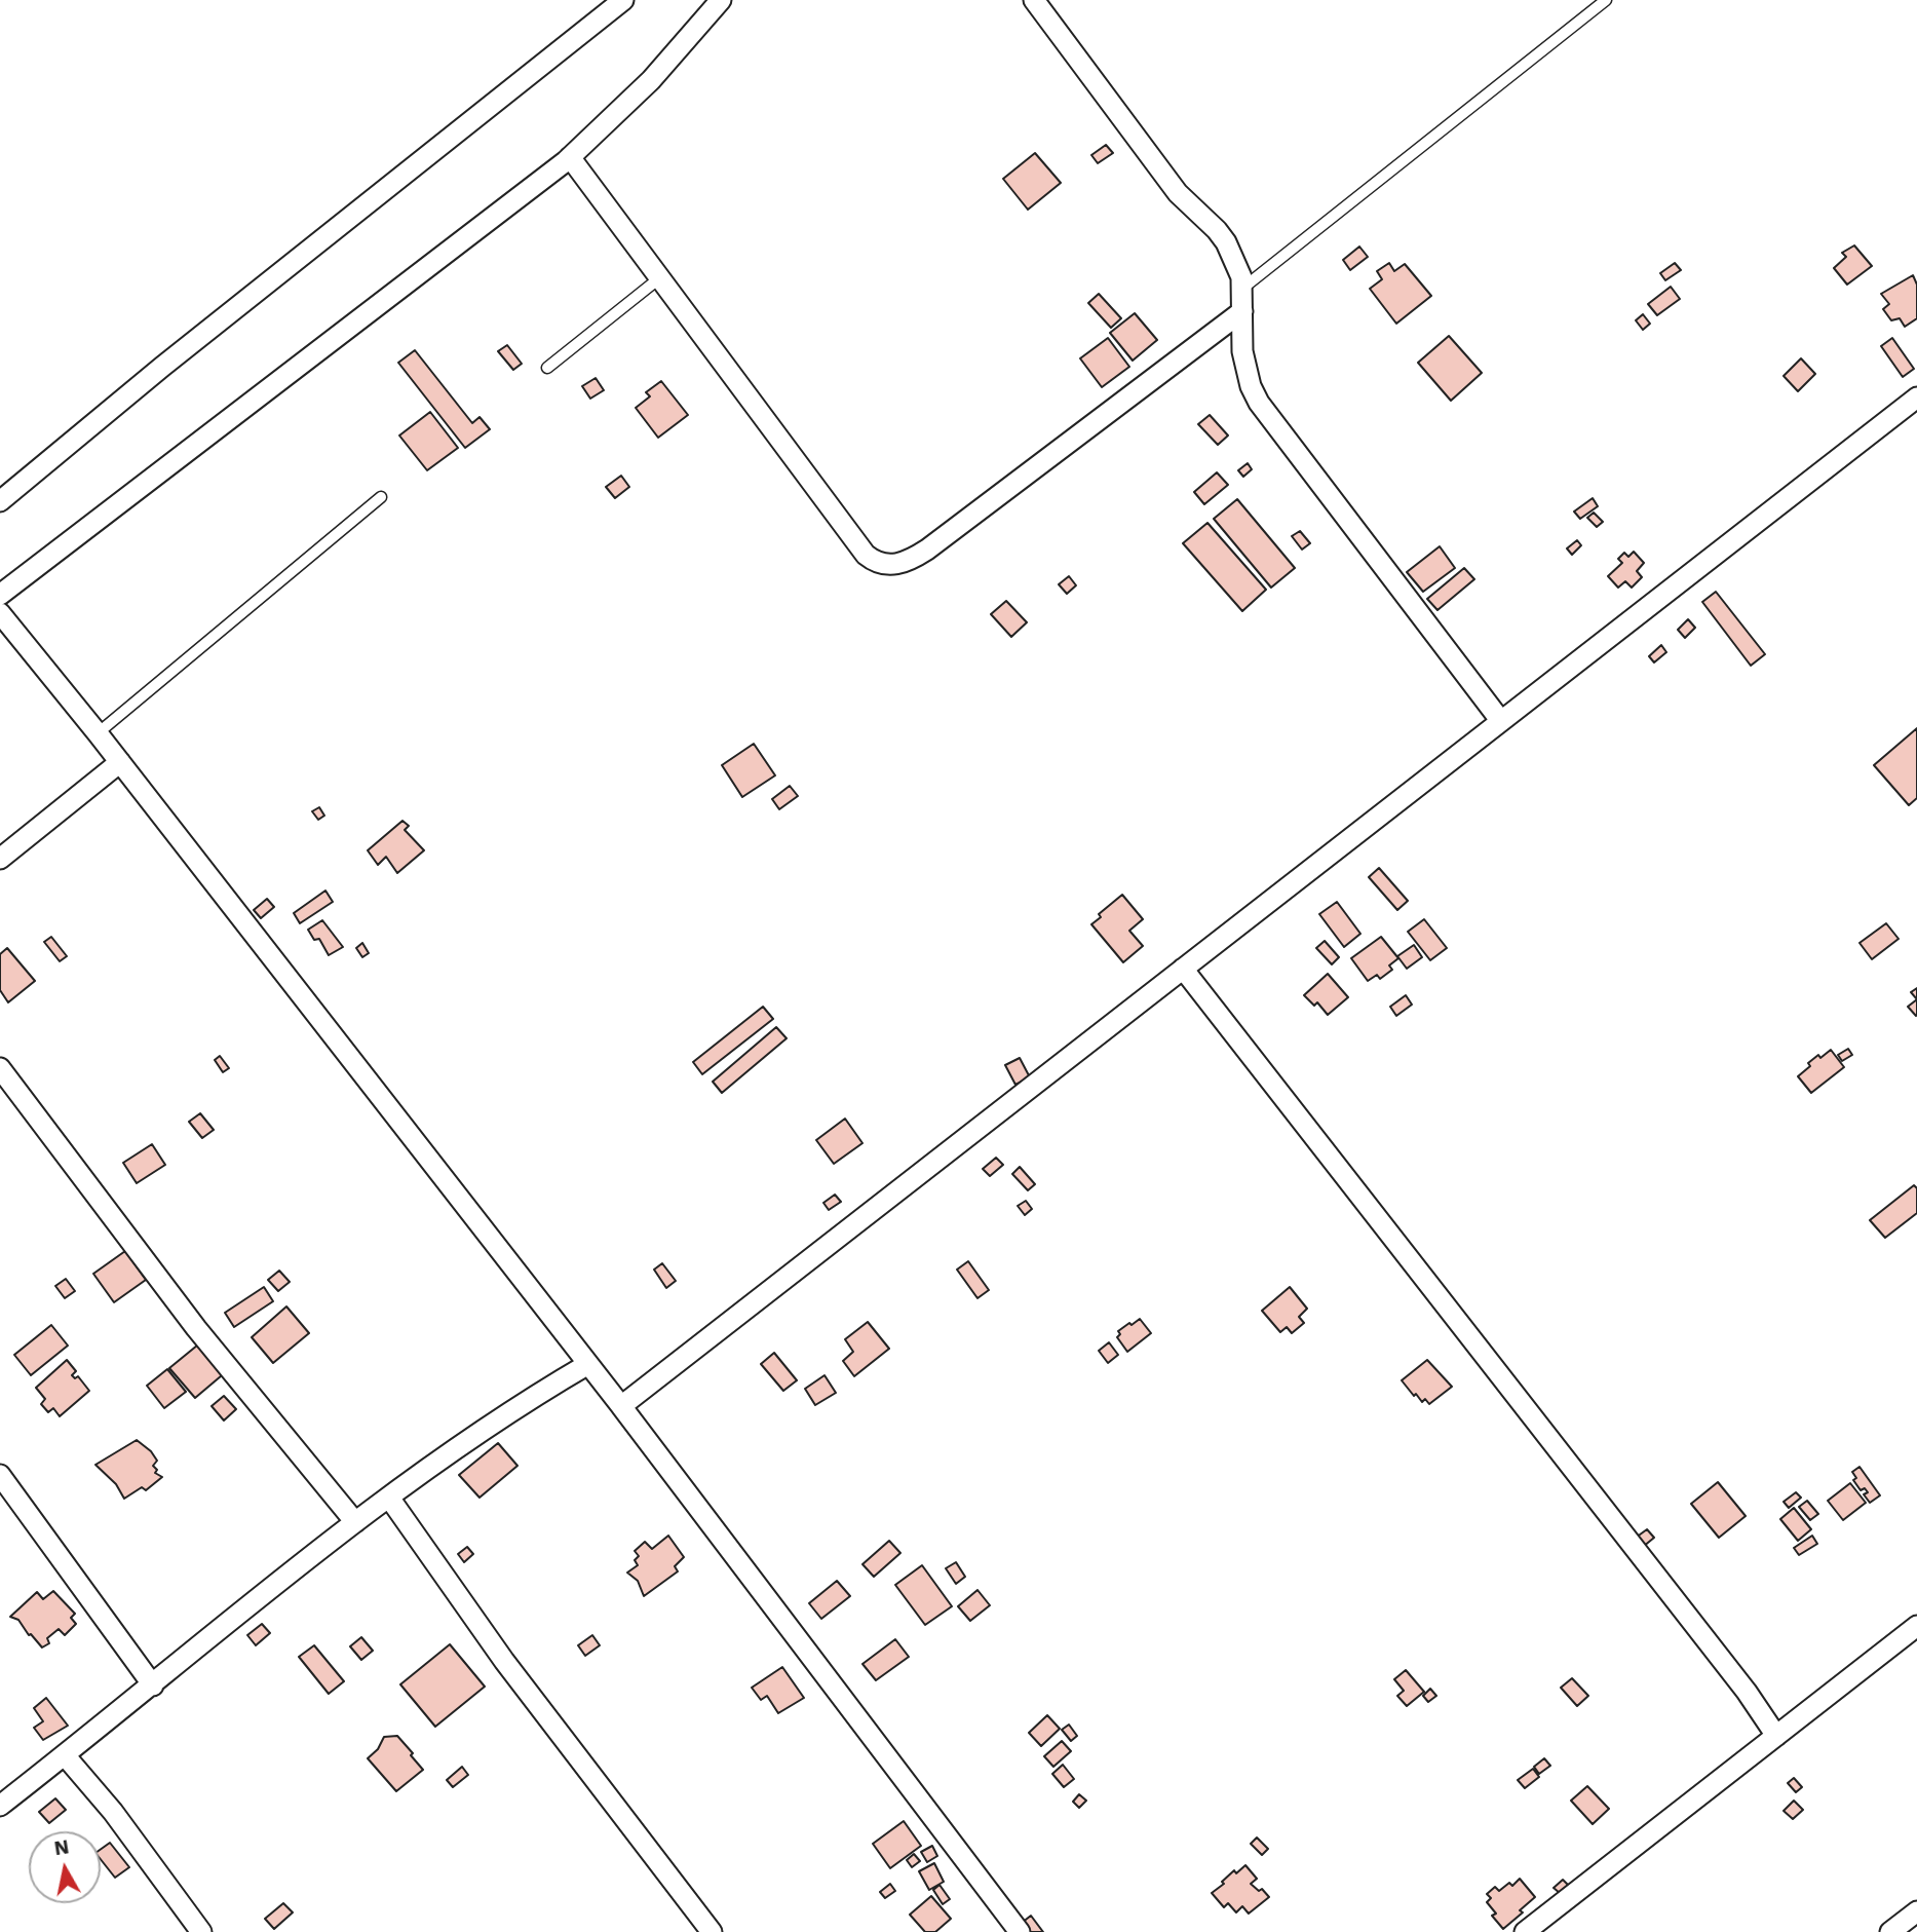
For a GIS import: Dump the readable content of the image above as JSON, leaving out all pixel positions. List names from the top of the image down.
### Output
{
  "north": "top"
}
